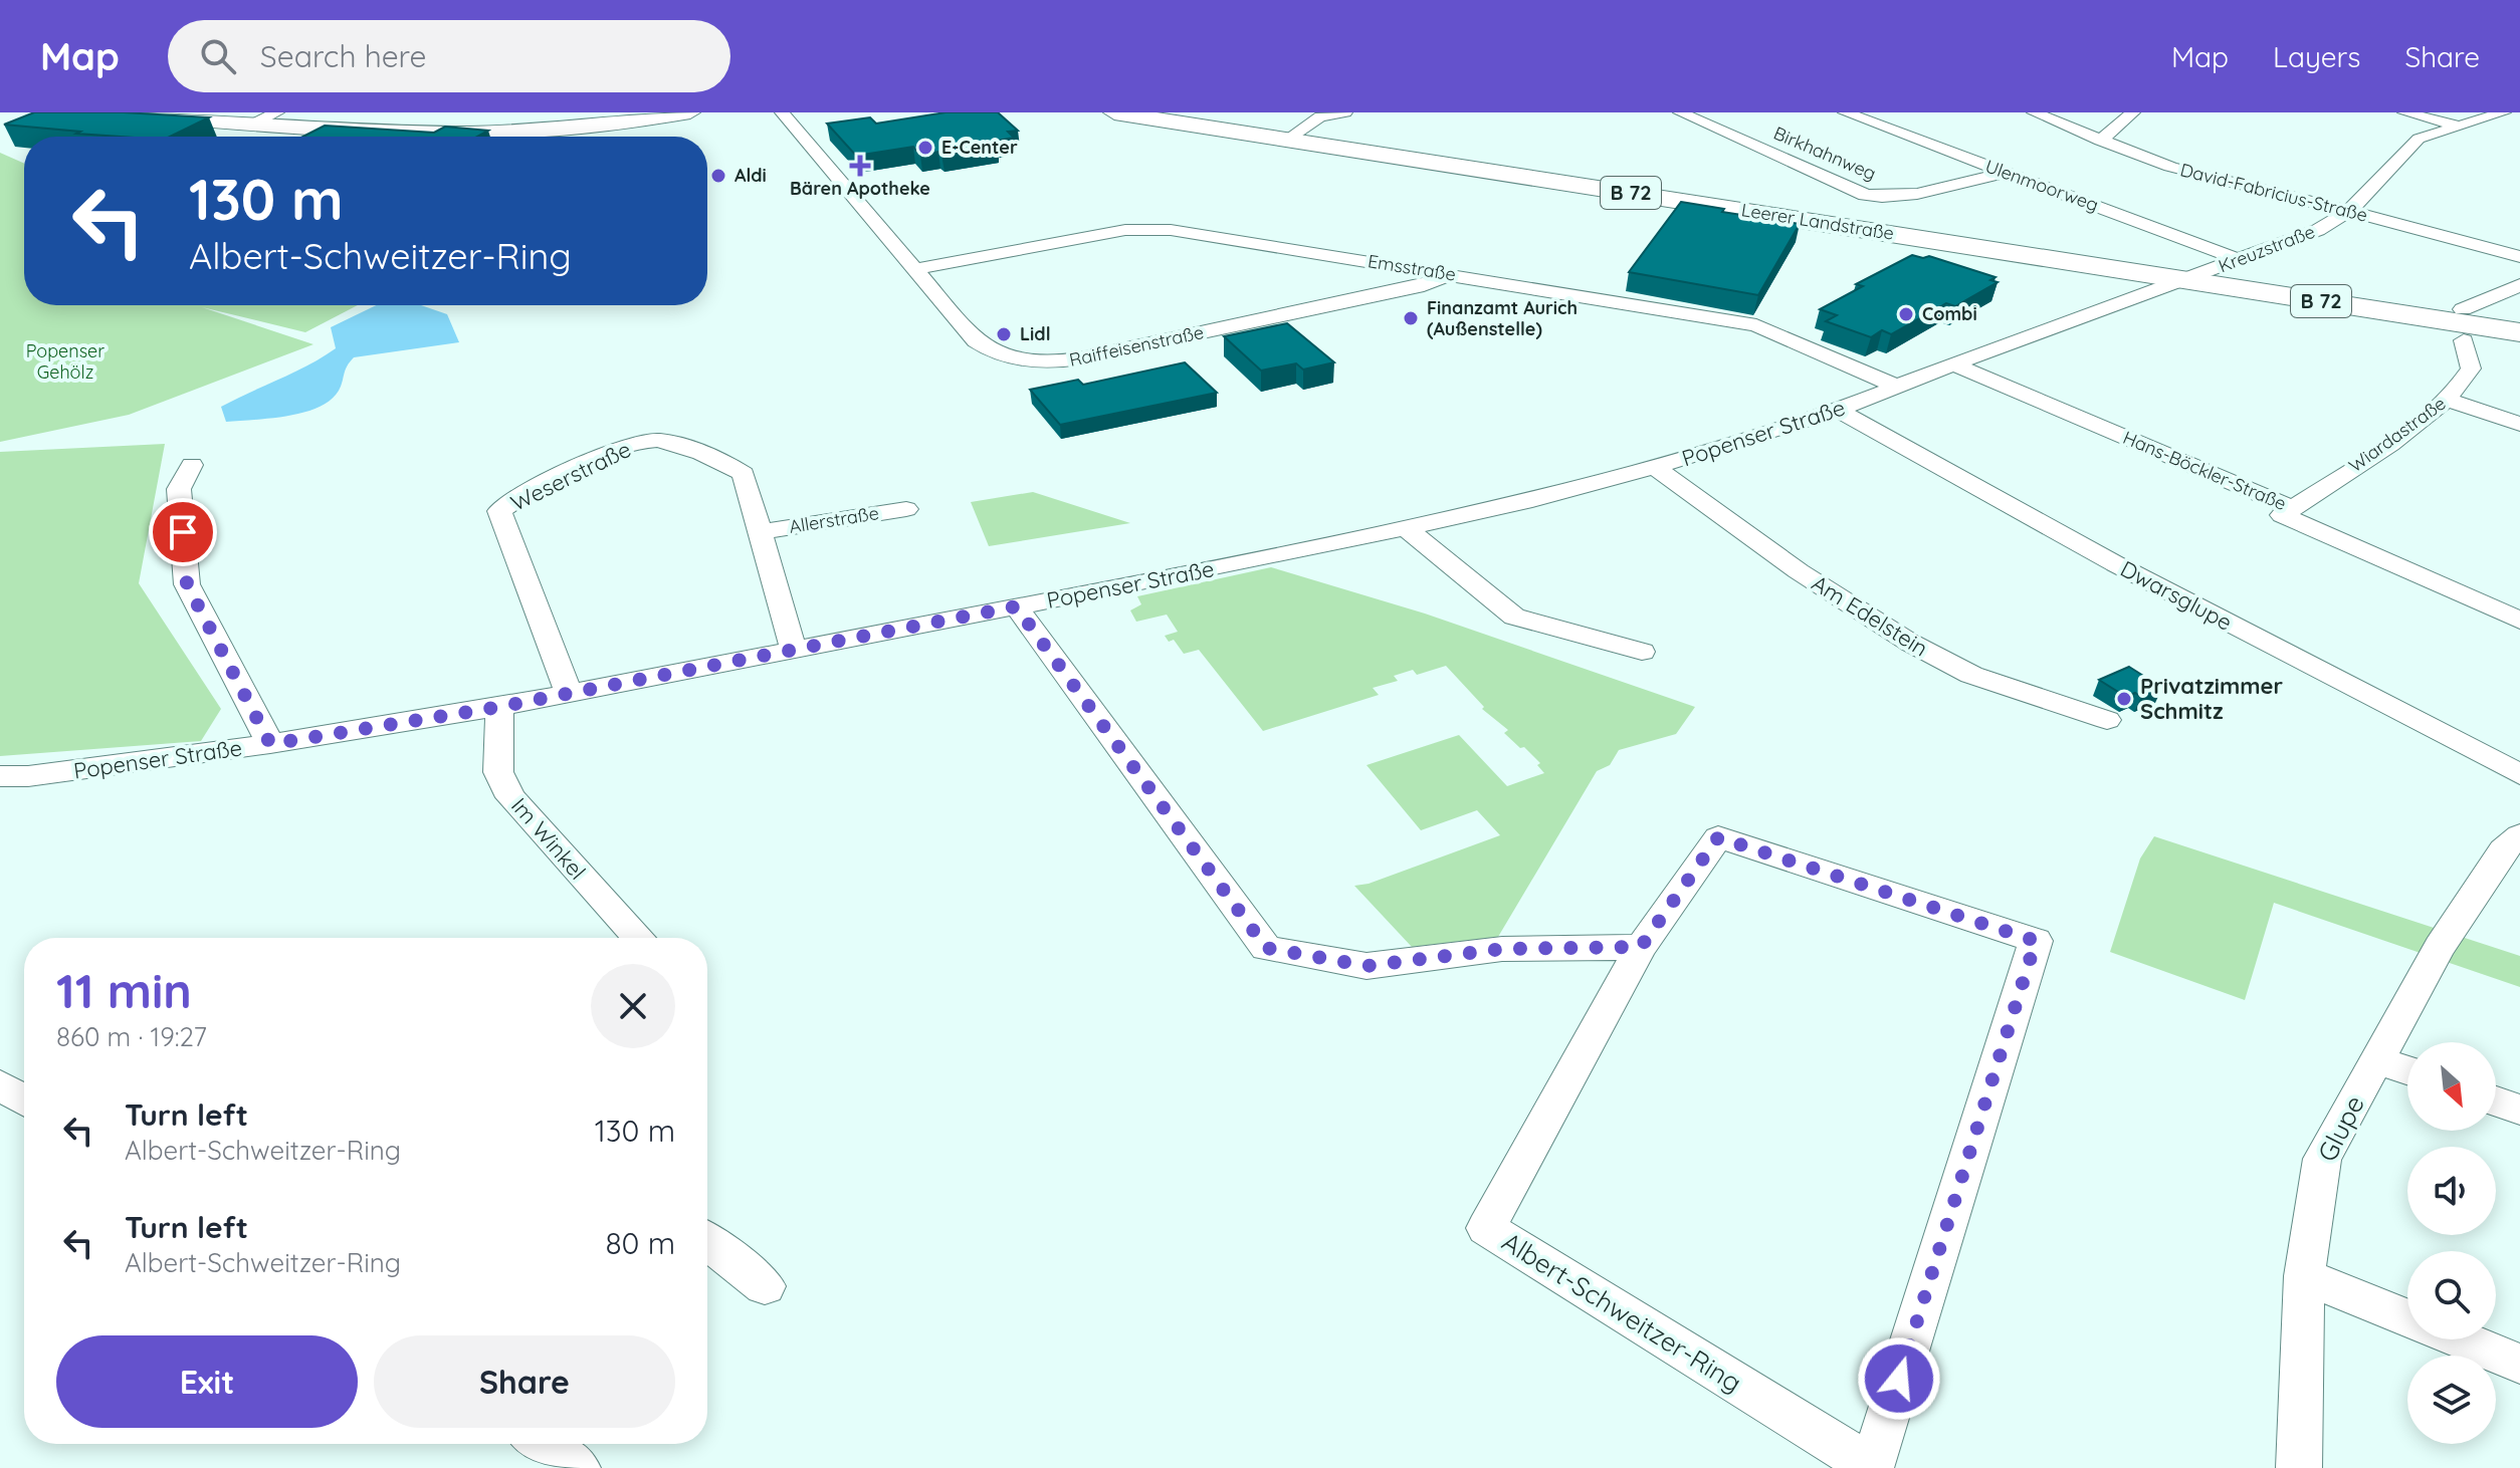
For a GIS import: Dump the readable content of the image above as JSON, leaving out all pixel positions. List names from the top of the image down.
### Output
{
  "streets": {
    "main road": ["B 72", "Leerer Landstraße"],
    "street": [
      "Birkhahnweg",
      "Ulenmoorweg",
      "David-Fabricius-Straße",
      "Kreuzstraße",
      "Emsstraße",
      "Raiffeisenstraße",
      "Popenser Straße",
      "Wiardastraße",
      "Hans-Böckler-Straße",
      "Weserstraße",
      "Allerstraße",
      "Dwarsglupe",
      "Am Edelstein",
      "Im Winkel",
      "Glupe",
      "Albert-Schweitzer-Ring"
    ]
  },
  "crossings": [
    ["Birkhahnweg", "Ulenmoorweg"],
    ["Ulenmoorweg", "Kreuzstraße"],
    ["David-Fabricius-Straße", "Kreuzstraße"],
    ["Leerer Landstraße", "Kreuzstraße"],
    ["Leerer Landstraße", "Popenser Straße"],
    ["Kreuzstraße", "Popenser Straße"],
    ["Emsstraße", "Raiffeisenstraße"],
    ["Emsstraße", "Popenser Straße"],
    ["Popenser Straße", "Hans-Böckler-Straße"],
    ["Popenser Straße", "Weserstraße"],
    ["Popenser Straße", "Dwarsglupe"],
    ["Popenser Straße", "Am Edelstein"],
    ["Popenser Straße", "Im Winkel"],
    ["Wiardastraße", "Hans-Böckler-Straße"],
    ["Weserstraße", "Allerstraße"]
  ],
  "parks": ["Popenser Gehölz"],
  "places": {
    "other": [
      "E-Center",
      "Aldi",
      "Combi",
      "Finanzamt Aurich (Außenstelle)",
      "Lidl",
      "Privatzimmer Schmitz"
    ],
    "health": ["Bären Apotheke"]
  },
  "north": "bottom right",
  "page": {
    "header": "Map",
    "search": "Search here",
    "nav": ["Map", "Layers", "Share"],
    "turn": ["130 m", "Albert-Schweitzer-Ring"],
    "heading": ["11 min", "860 m · 19:27"],
    "list": [
      {
        "name": "Turn left",
        "note": "Albert-Schweitzer-Ring",
        "value": "130 m"
      },
      {
        "name": "Turn left",
        "note": "Albert-Schweitzer-Ring",
        "value": "80 m"
      }
    ],
    "buttons": ["Exit", "Share"]
  }
}
